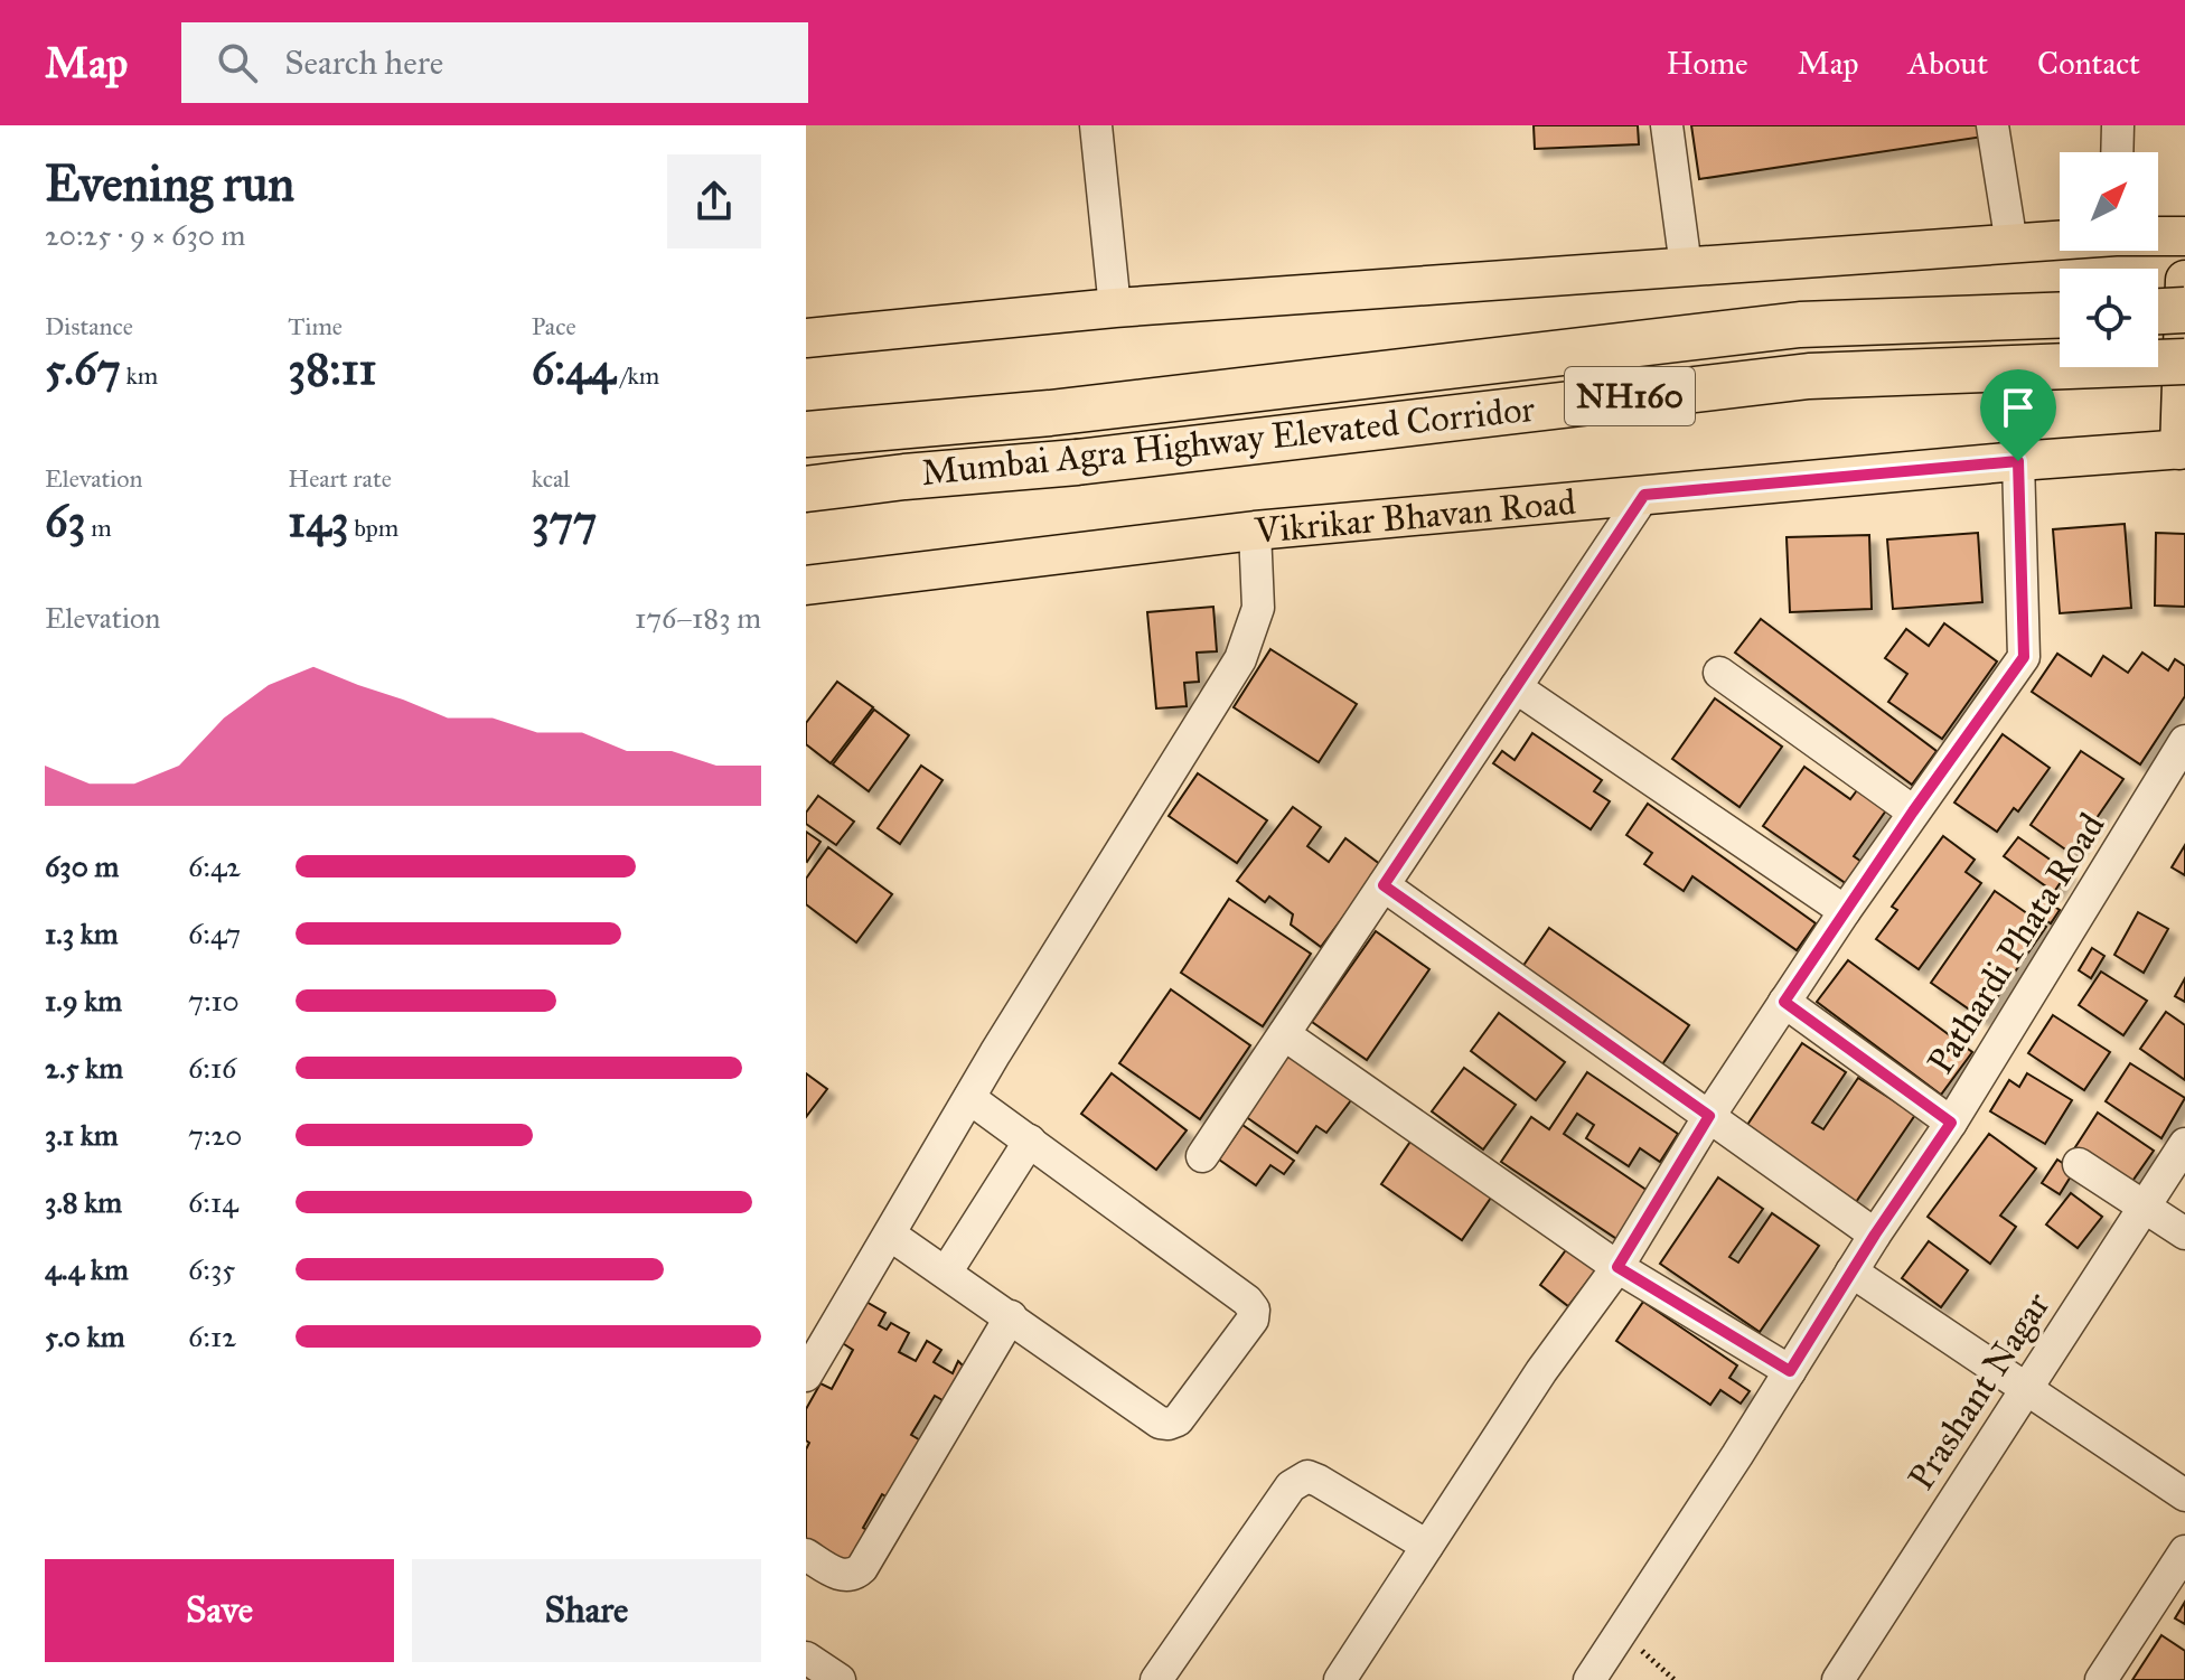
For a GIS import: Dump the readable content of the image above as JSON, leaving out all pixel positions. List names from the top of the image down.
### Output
{
  "streets": {
    "highway": ["NH160", "Mumbai Agra Highway Elevated Corridor"],
    "main road": ["Vikrikar Bhavan Road"],
    "street": ["Pathardi Phata Road", "Prashant Nagar"]
  },
  "north": "top right",
  "page": {
    "header": "Map",
    "search": "Search here",
    "nav": [
      "Home",
      "Map",
      "About",
      "Contact"
    ],
    "heading": ["Evening run", "20:25 · 9 × 630 m"],
    "stats": [
      ["Distance", "5.67 km"],
      ["Time", "38:11"],
      ["Pace", "6:44 /km"],
      ["Elevation", "63 m"],
      ["Heart rate", "143 bpm"],
      ["kcal", "377"]
    ],
    "chart": ["Elevation", "176–183 m"],
    "list": [
      {
        "name": "630 m",
        "note": "6:42"
      },
      {
        "name": "1.3 km",
        "note": "6:47"
      },
      {
        "name": "1.9 km",
        "note": "7:10"
      },
      {
        "name": "2.5 km",
        "note": "6:16"
      },
      {
        "name": "3.1 km",
        "note": "7:20"
      },
      {
        "name": "3.8 km",
        "note": "6:14"
      },
      {
        "name": "4.4 km",
        "note": "6:35"
      },
      {
        "name": "5.0 km",
        "note": "6:12"
      }
    ],
    "buttons": ["Save", "Share"]
  }
}
